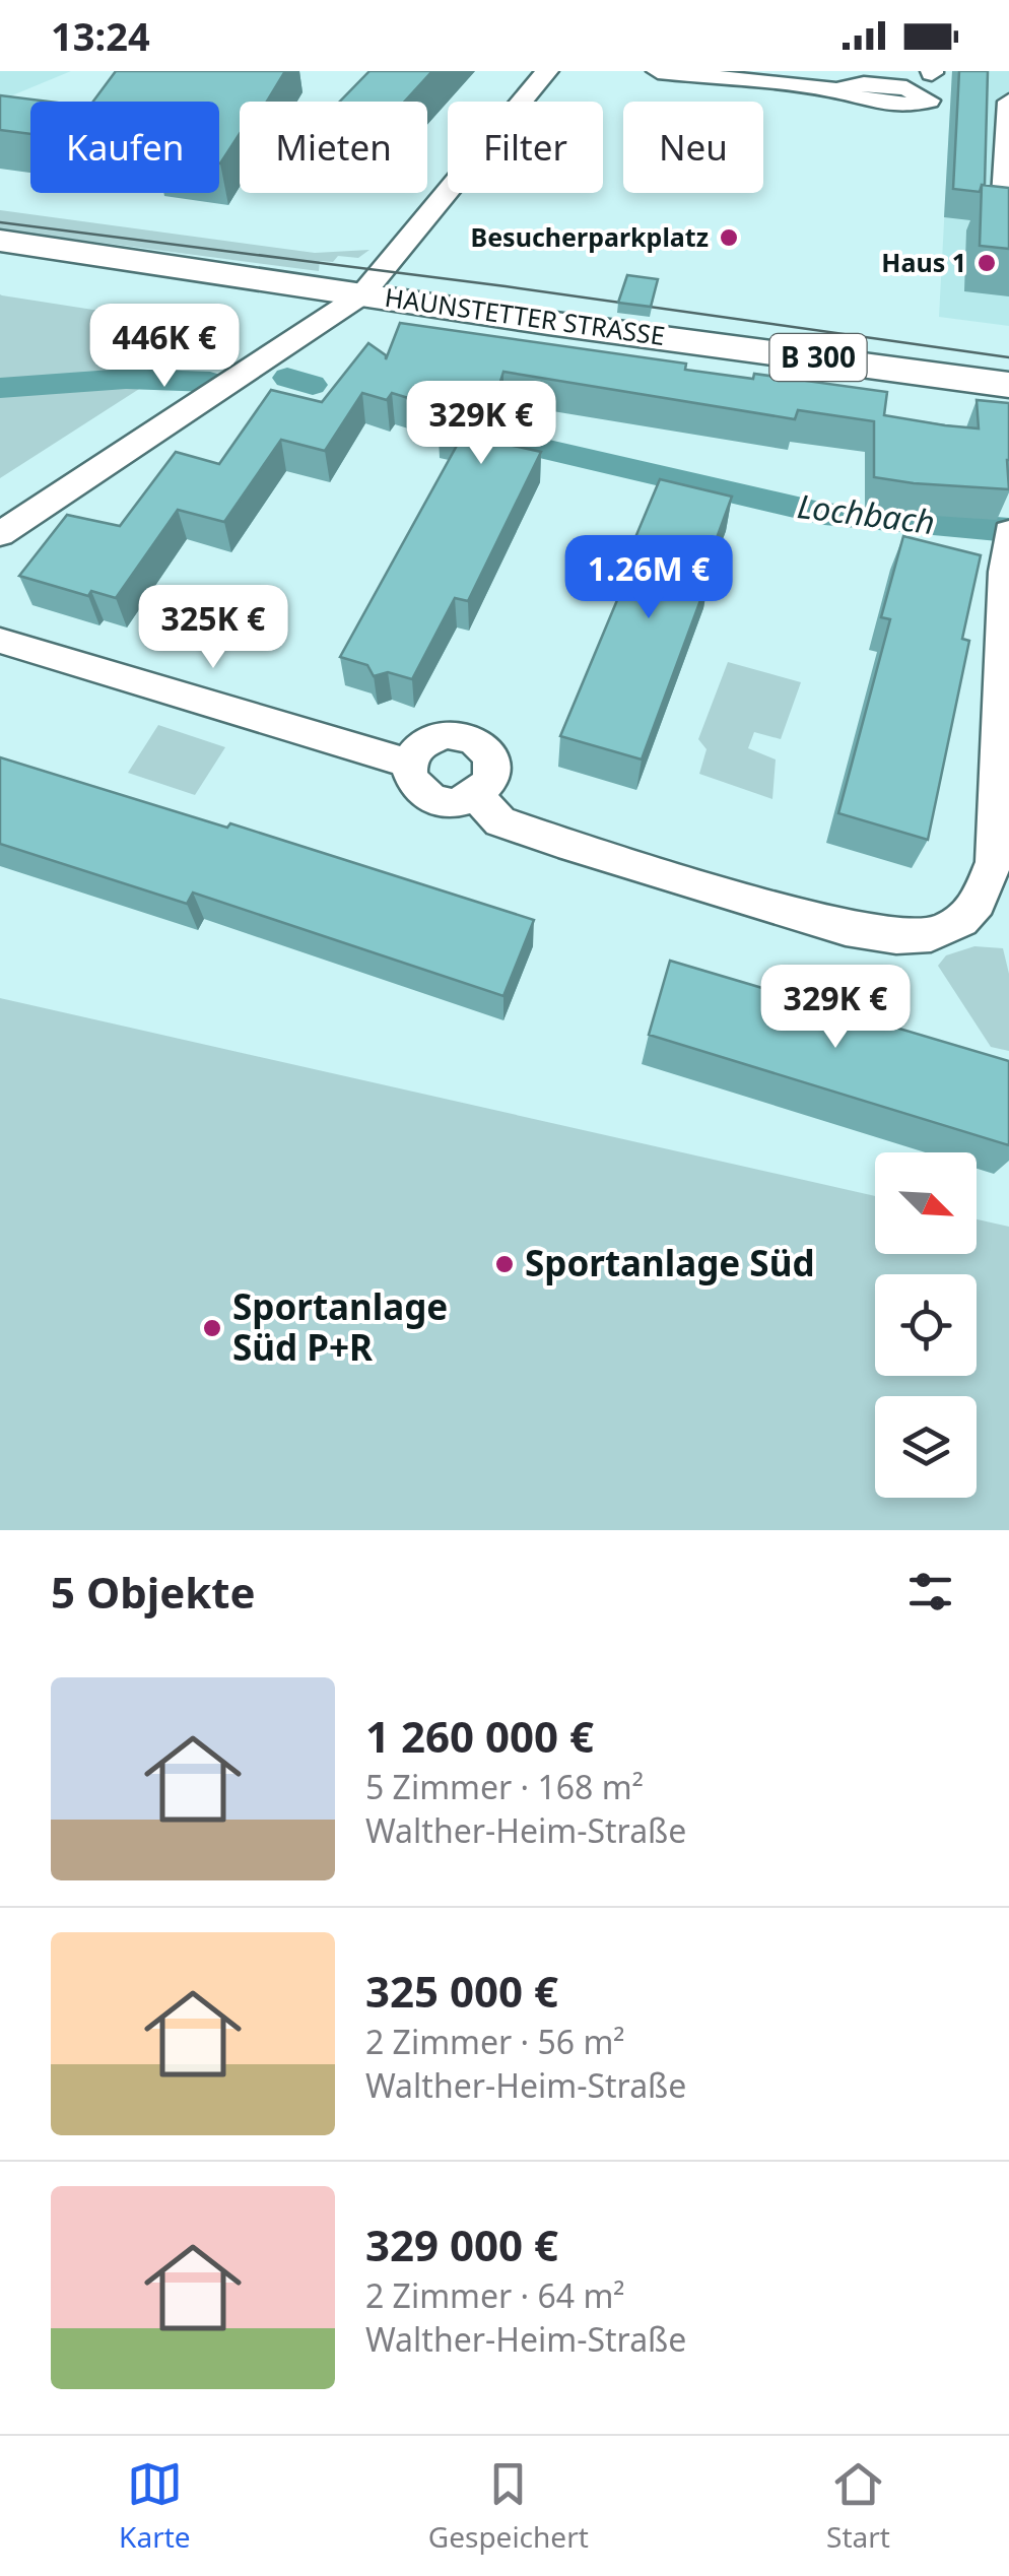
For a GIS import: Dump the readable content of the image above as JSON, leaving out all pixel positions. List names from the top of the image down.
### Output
{
  "streets": {
    "main road": ["HAUNSTETTER STRASSE", "B 300"]
  },
  "water": ["Lochbach"],
  "places": [
    "Besucherparkplatz",
    "Haus 1",
    "Sportanlage Süd",
    "Sportanlage Süd P+R"
  ],
  "north": "bottom right",
  "page": {
    "status": "13:24",
    "chip": [
      "Kaufen",
      "Mieten",
      "Filter",
      "Neu"
    ],
    "price": [
      "446K €",
      "329K €",
      "1.26M €",
      "325K €",
      "329K €"
    ],
    "heading": "5 Objekte",
    "list": [
      {
        "name": "1 260 000 €",
        "note": "5 Zimmer · 168 m² · Walther-Heim-Straße"
      },
      {
        "name": "325 000 €",
        "note": "2 Zimmer · 56 m² · Walther-Heim-Straße"
      },
      {
        "name": "329 000 €",
        "note": "2 Zimmer · 64 m² · Walther-Heim-Straße"
      }
    ],
    "tabs": ["Karte", "Gespeichert", "Start"]
  }
}
